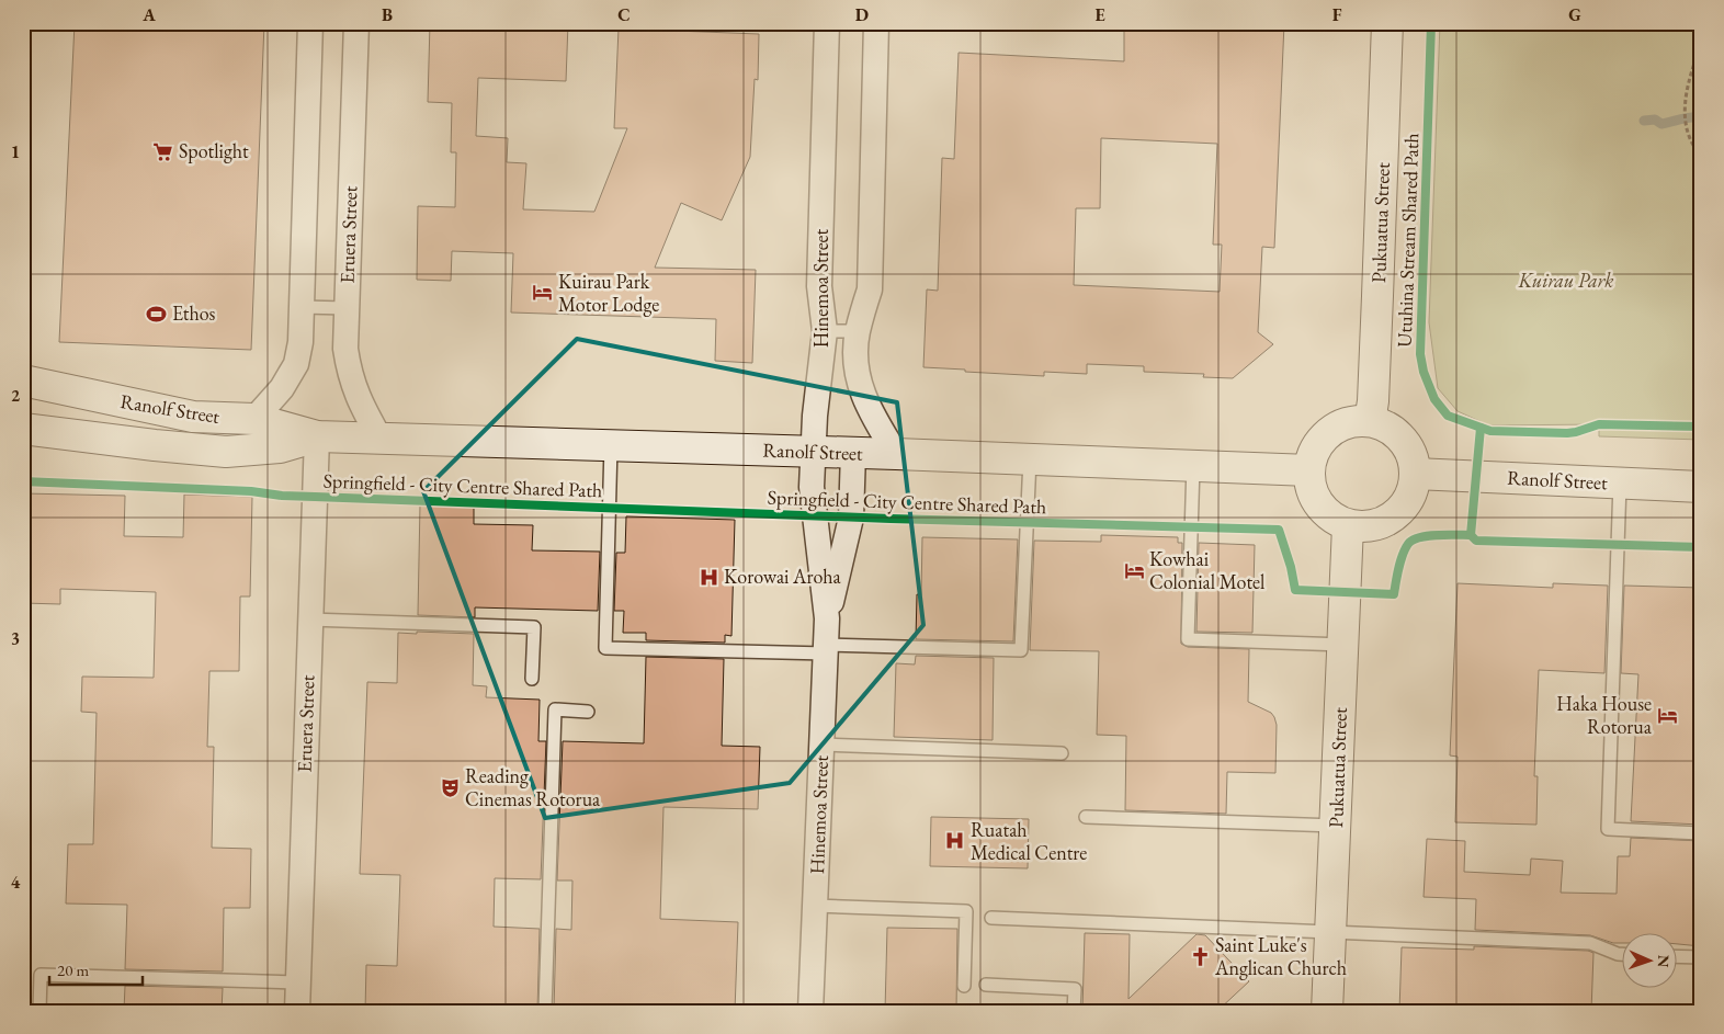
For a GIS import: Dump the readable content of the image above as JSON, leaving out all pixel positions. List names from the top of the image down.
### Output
{
  "streets": {
    "main road": ["Pukuatua Street", "Ranolf Street"],
    "street": ["Eruera Street", "Hinemoa Street"],
    "cycle path": ["Utuhina Stream Shared Path", "Springfield - City Centre Shared Path"]
  },
  "crossings": [
    ["Pukuatua Street", "Ranolf Street"],
    ["Eruera Street", "Ranolf Street"],
    ["Hinemoa Street", "Ranolf Street"]
  ],
  "parks": ["Kuirau Park"],
  "places": {
    "supermarket": ["Spotlight"],
    "hotel": ["Kuirau Park Motor Lodge", "Kowhai Colonial Motel", "Haka House Rotorua"],
    "sports": ["Ethos"],
    "hospital": ["Korowai Aroha", "Ruatah Medical Centre"],
    "theatre": ["Reading Cinemas Rotorua"],
    "church": ["Saint Luke's Anglican Church"]
  },
  "scale_bar": "20 m",
  "north": "right",
  "grid": {
    "columns": [
      "A",
      "B",
      "C",
      "D",
      "E",
      "F",
      "G"
    ],
    "rows": [
      "1",
      "2",
      "3",
      "4"
    ]
  }
}
